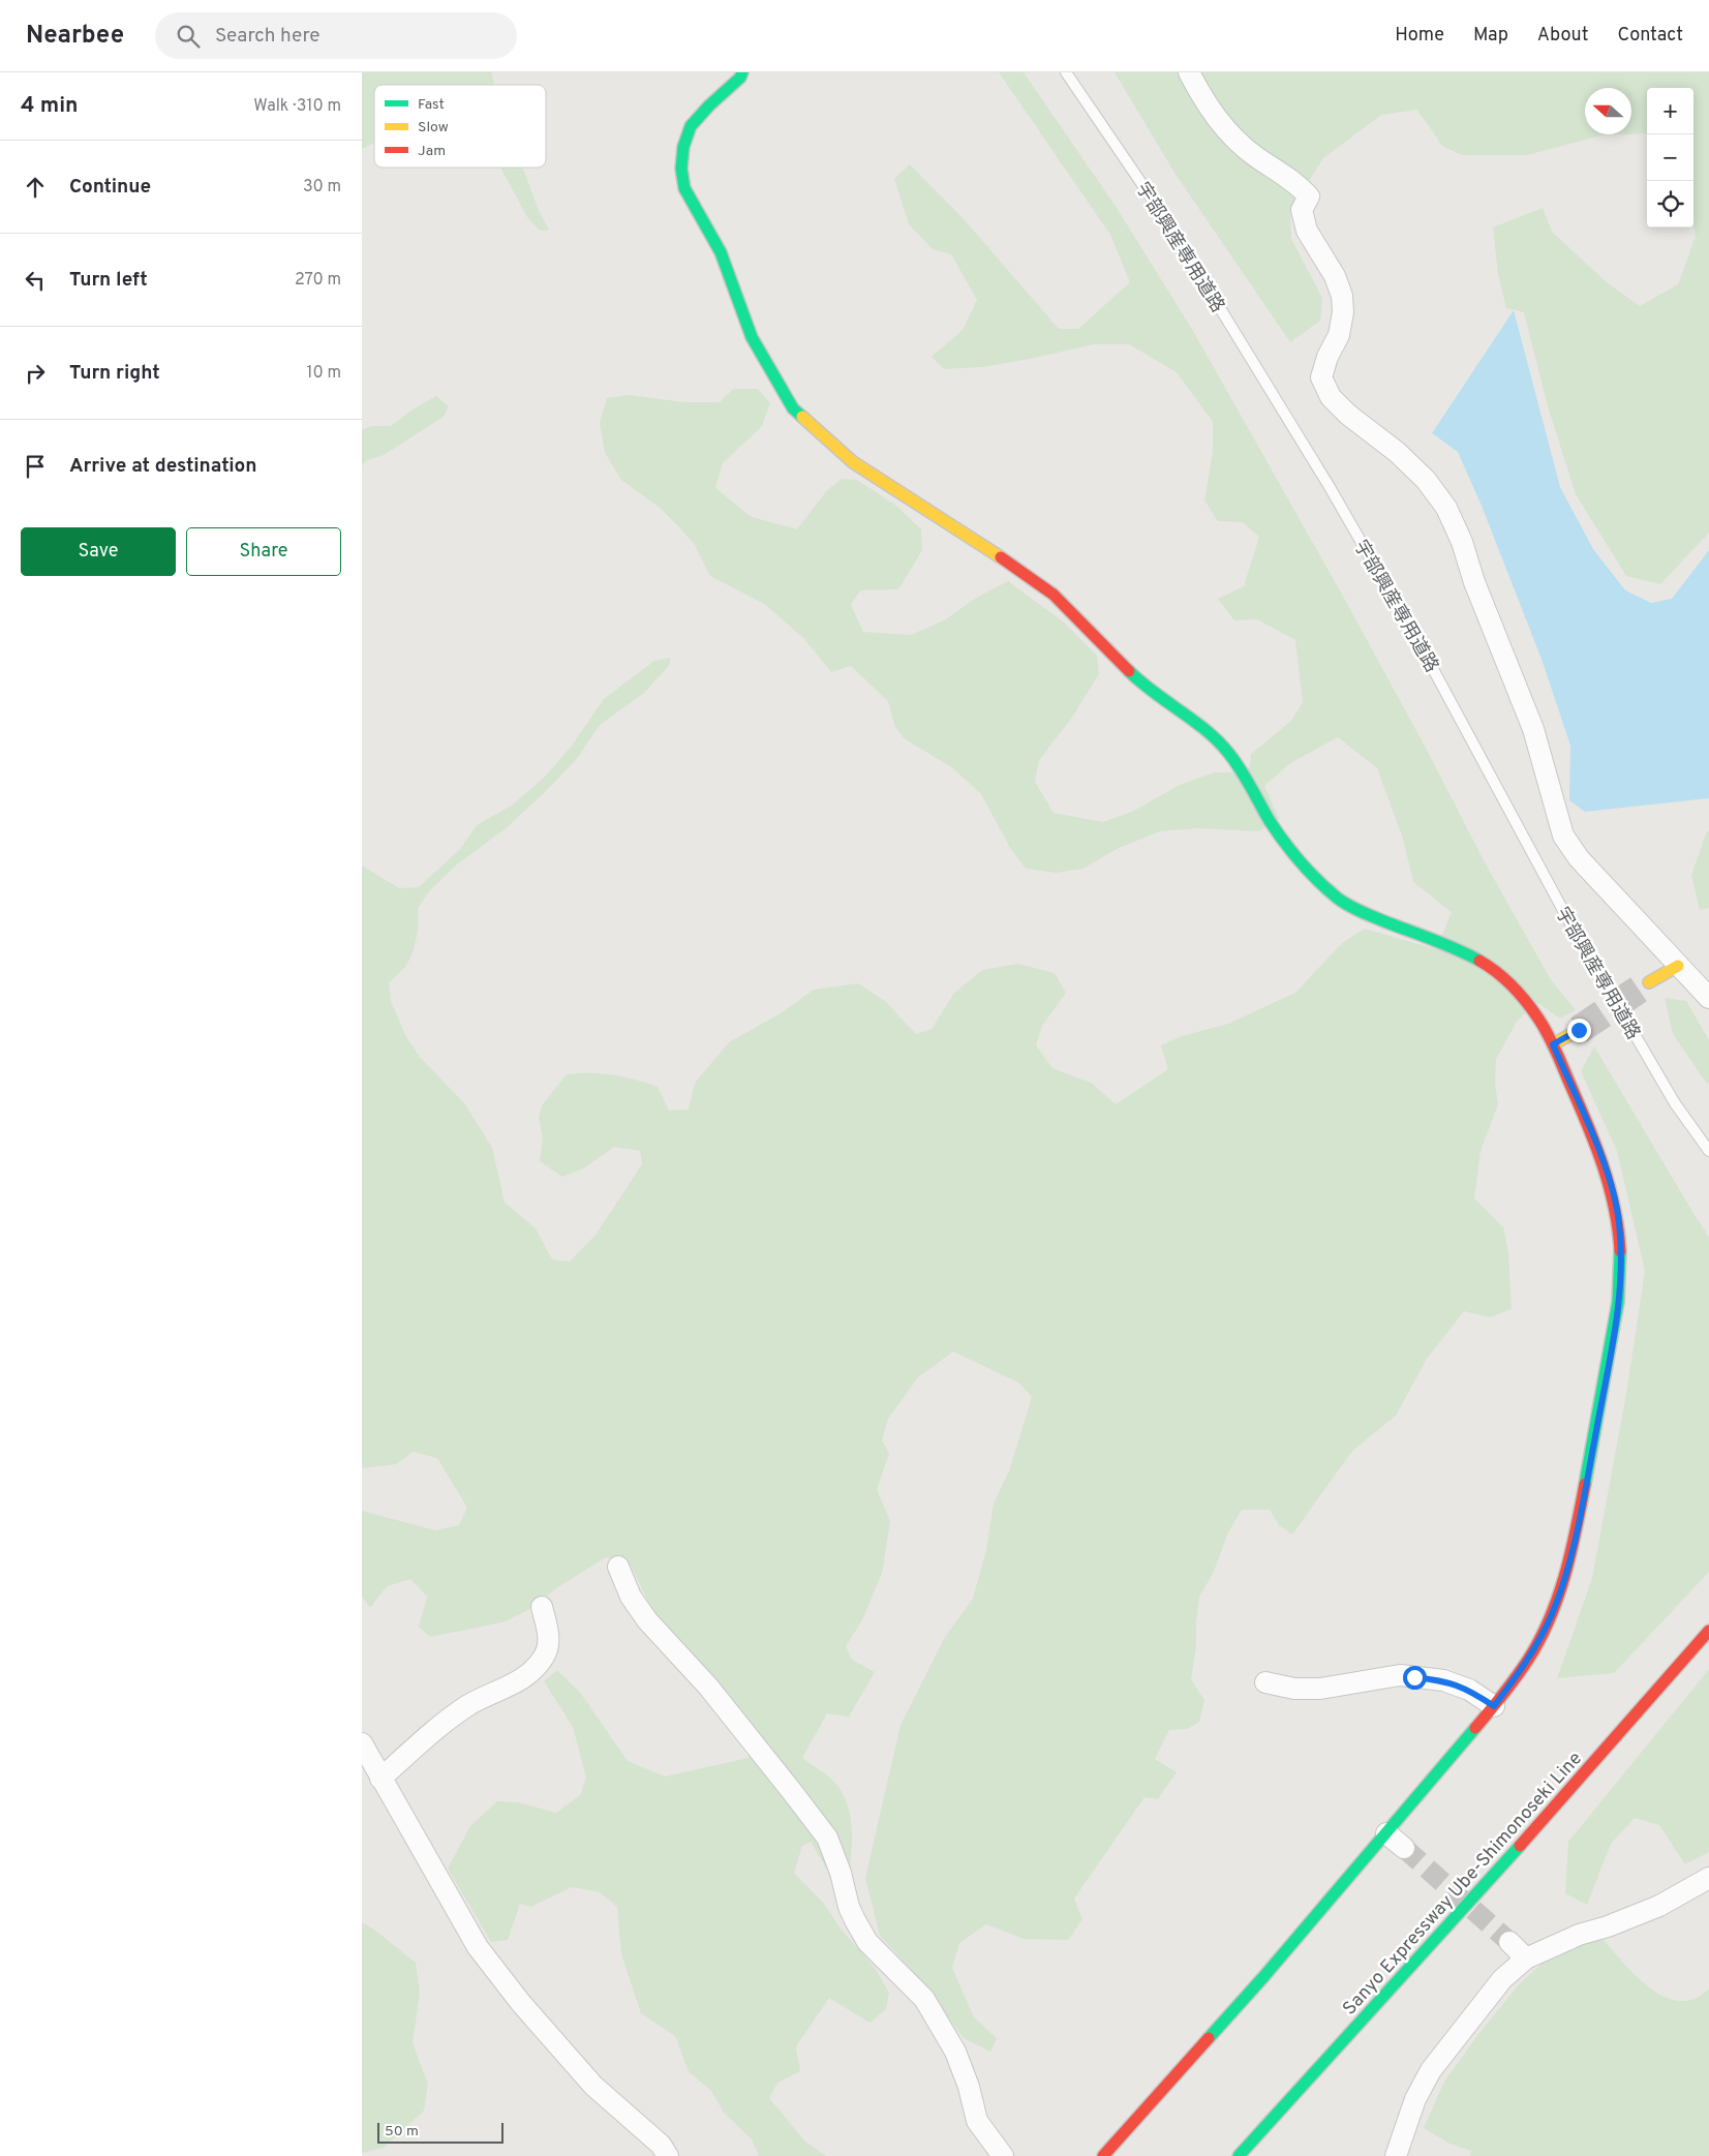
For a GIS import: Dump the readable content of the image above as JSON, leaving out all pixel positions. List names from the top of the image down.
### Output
{
  "streets": {
    "main road": ["Sanyo Expressway Ube-Shimonoseki Line"],
    "lane": ["宇部興産専用道路"]
  },
  "legend": ["Fast", "Slow", "Jam"],
  "scale_bar": "50 m",
  "north": "left",
  "page": {
    "header": "Nearbee",
    "search": "Search here",
    "nav": [
      "Home",
      "Map",
      "About",
      "Contact"
    ],
    "heading": ["4 min", "Walk · 310 m"],
    "map_buttons": ["+", "−"],
    "list": [
      ["Continue", "30 m"],
      ["Turn left", "270 m"],
      ["Turn right", "10 m"],
      "Arrive at destination"
    ],
    "buttons": ["Save", "Share"],
    "scale": "50 m"
  }
}
